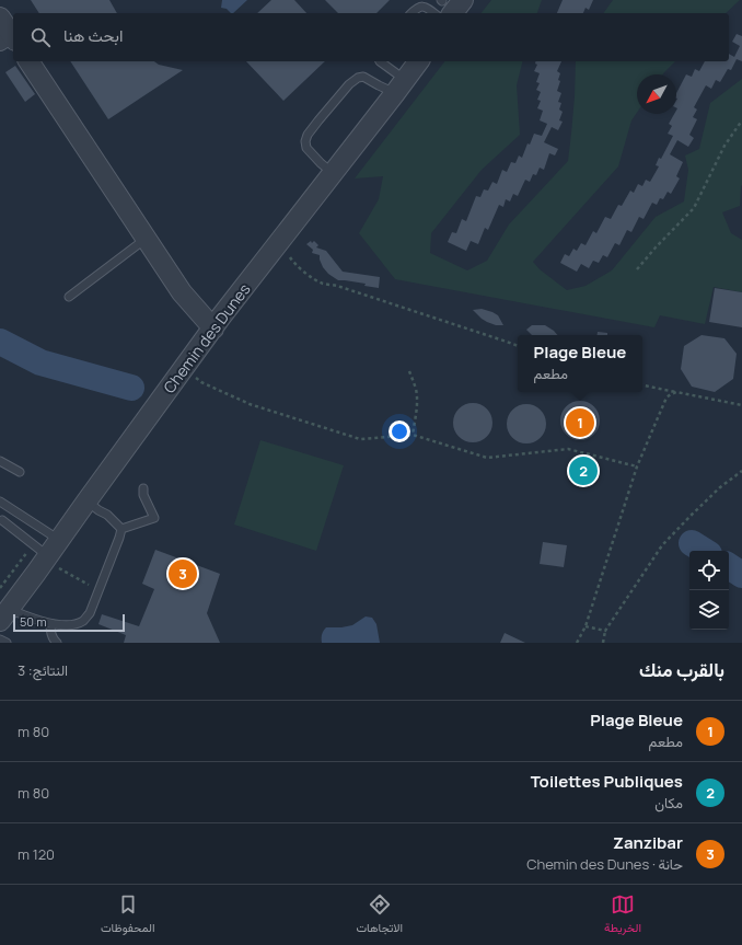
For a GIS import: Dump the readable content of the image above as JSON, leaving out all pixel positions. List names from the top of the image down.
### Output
{
  "streets": {
    "street": ["Chemin des Dunes"]
  },
  "scale_bar": "50 m",
  "north": "bottom left",
  "page": {
    "search": "ابحث هنا",
    "popup": ["Plage Bleue", "مطعم"],
    "pins": ["1", "2", "3"],
    "scale": "50 m",
    "heading": ["بالقرب منك", "النتائج: 3"],
    "list": [
      {
        "mark": "1",
        "name": "Plage Bleue",
        "note": "مطعم",
        "value": "80 m"
      },
      {
        "mark": "2",
        "name": "Toilettes Publiques",
        "note": "مكان",
        "value": "80 m"
      },
      {
        "mark": "3",
        "name": "Zanzibar",
        "note": "حانة · Chemin des Dunes",
        "value": "120 m"
      }
    ],
    "nav": ["الخريطة", "الاتجاهات", "المحفوظات"]
  }
}
